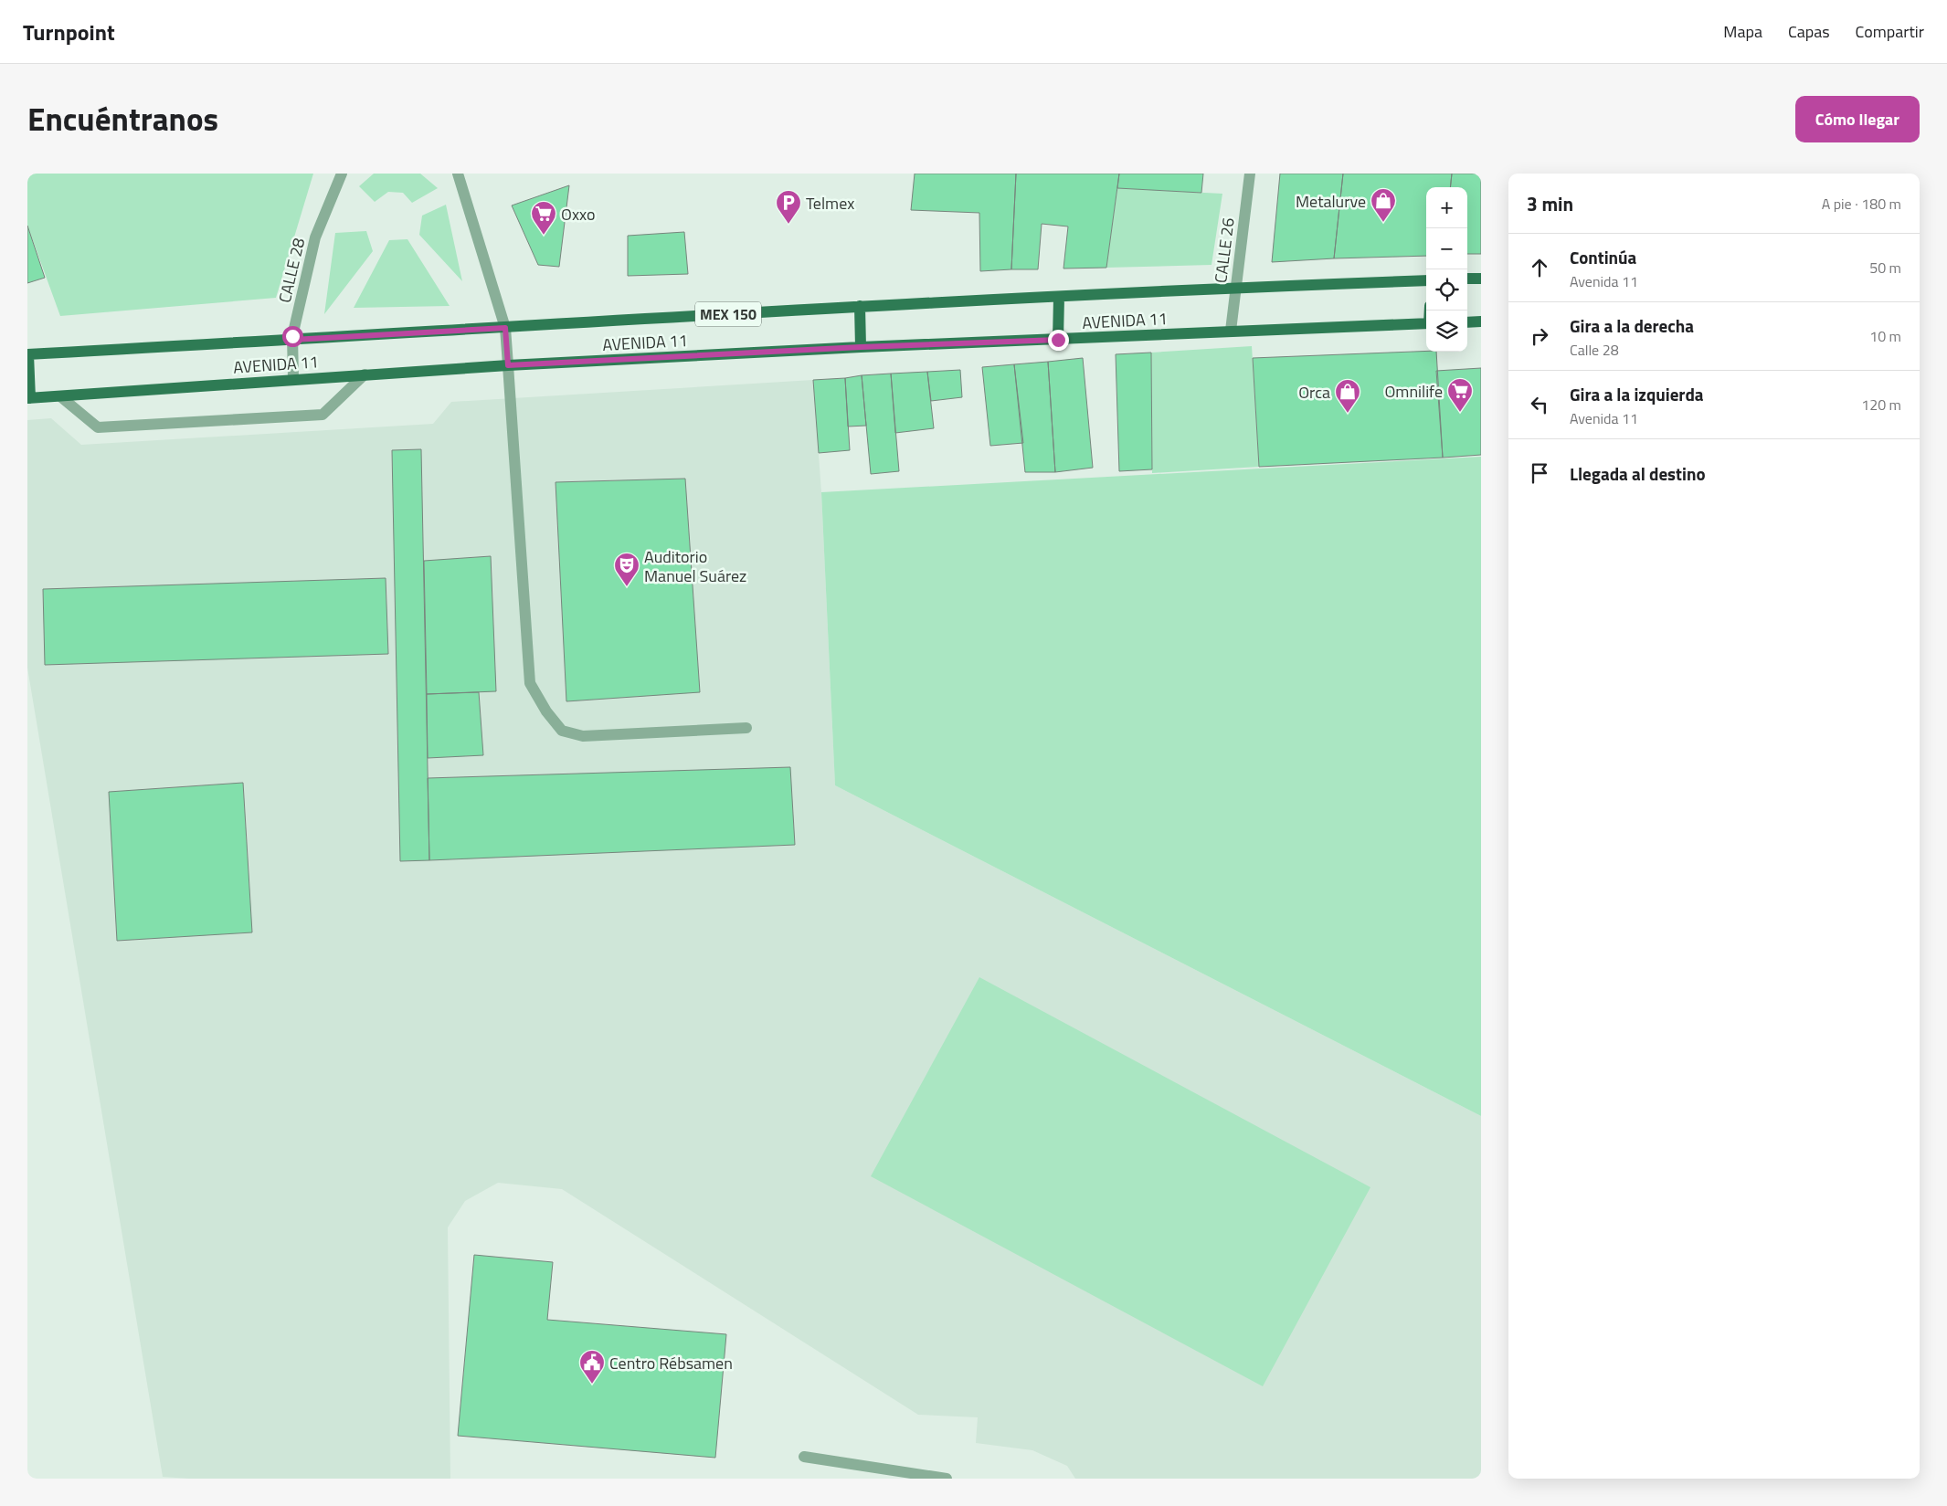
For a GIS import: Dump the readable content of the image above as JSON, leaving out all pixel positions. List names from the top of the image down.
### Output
{
  "streets": {
    "main road": ["MEX 150", "AVENIDA 11"],
    "street": ["CALLE 26", "CALLE 28"]
  },
  "crossings": [
    ["CALLE 26", "AVENIDA 11"],
    ["CALLE 28", "AVENIDA 11"]
  ],
  "places": {
    "shop": ["Metalurve", "Orca"],
    "parking": ["Telmex"],
    "supermarket": ["Oxxo", "Omnilife"],
    "theatre": ["Auditorio Manuel Suárez"],
    "public building": ["Centro Rébsamen"]
  },
  "page": {
    "header": "Turnpoint",
    "nav": ["Mapa", "Capas", "Compartir"],
    "title": "Encuéntranos",
    "buttons": "Cómo llegar",
    "heading": ["3 min", "A pie · 180 m"],
    "map_buttons": ["+", "−"],
    "list": [
      ["Continúa", "Avenida 11", "50 m"],
      ["Gira a la derecha", "Calle 28", "10 m"],
      ["Gira a la izquierda", "Avenida 11", "120 m"],
      "Llegada al destino"
    ]
  }
}
